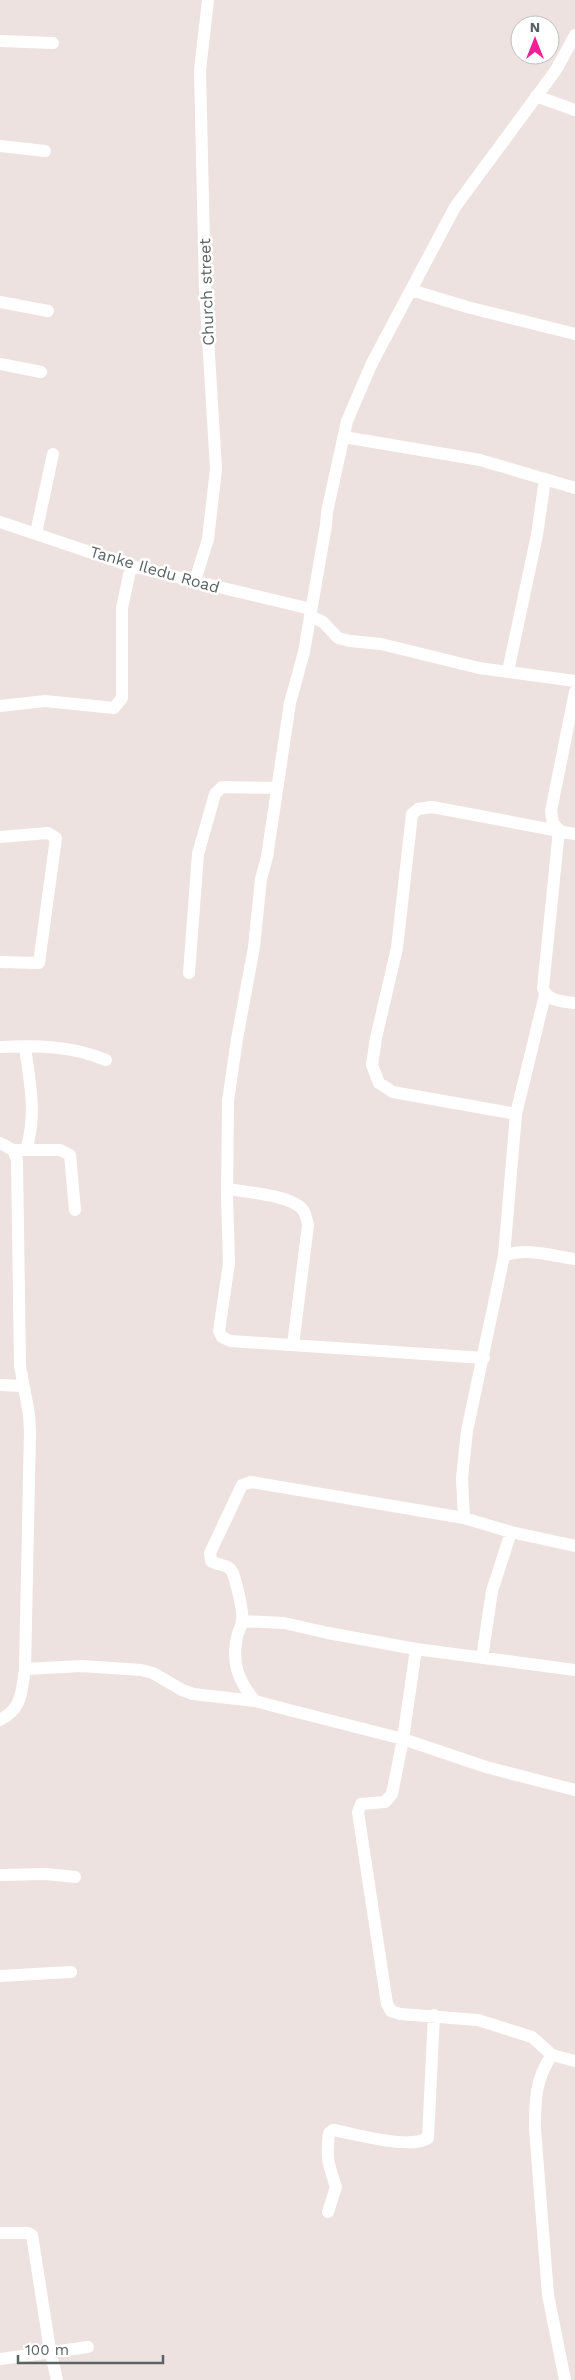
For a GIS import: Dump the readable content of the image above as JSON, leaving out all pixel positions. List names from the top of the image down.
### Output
{
  "streets": {
    "street": ["Church street", "Tanke Iledu Road"]
  },
  "crossings": [
    ["Church street", "Tanke Iledu Road"]
  ],
  "scale_bar": "100 m",
  "north": "top"
}
